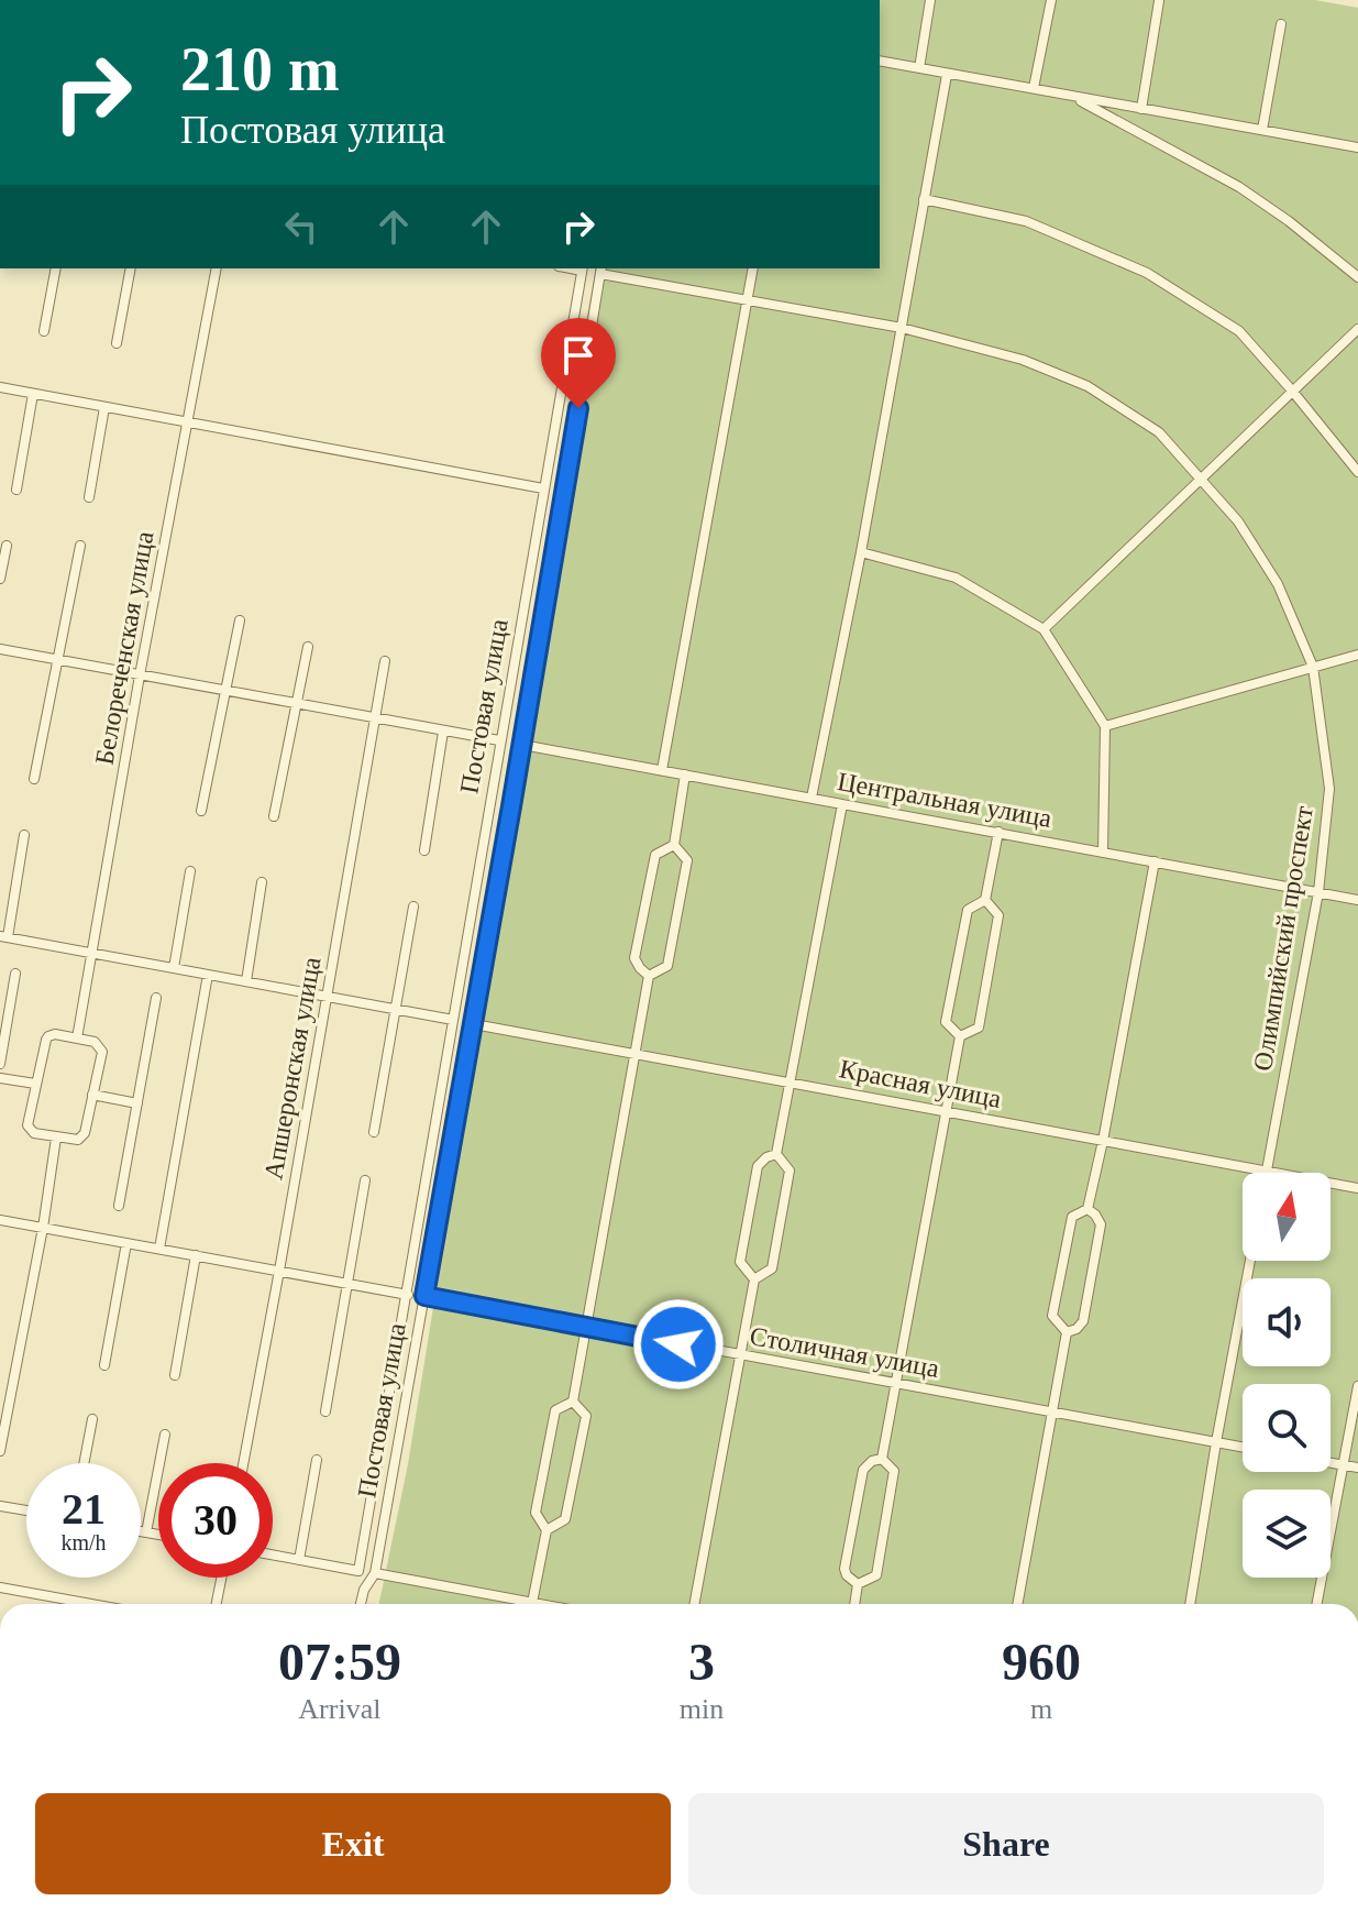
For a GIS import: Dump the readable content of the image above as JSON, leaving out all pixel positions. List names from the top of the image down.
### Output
{
  "streets": {
    "street": [
      "Белореченская улица",
      "Постовая улица",
      "Центральная улица",
      "Олимпийский проспект",
      "Апшеронская улица",
      "Красная улица",
      "Столичная улица"
    ]
  },
  "crossings": [
    ["Постовая улица", "Центральная улица"],
    ["Постовая улица", "Олимпийский проспект"],
    ["Постовая улица", "Красная улица"],
    ["Постовая улица", "Столичная улица"],
    ["Центральная улица", "Олимпийский проспект"],
    ["Олимпийский проспект", "Красная улица"]
  ],
  "north": "top",
  "page": {
    "turn": ["210 m", "Постовая улица"],
    "speed": "21 km/h",
    "limit": "30",
    "eta": [
      "07:59",
      "Arrival",
      "3",
      "min",
      "960",
      "m"
    ],
    "buttons": ["Exit", "Share"]
  }
}
